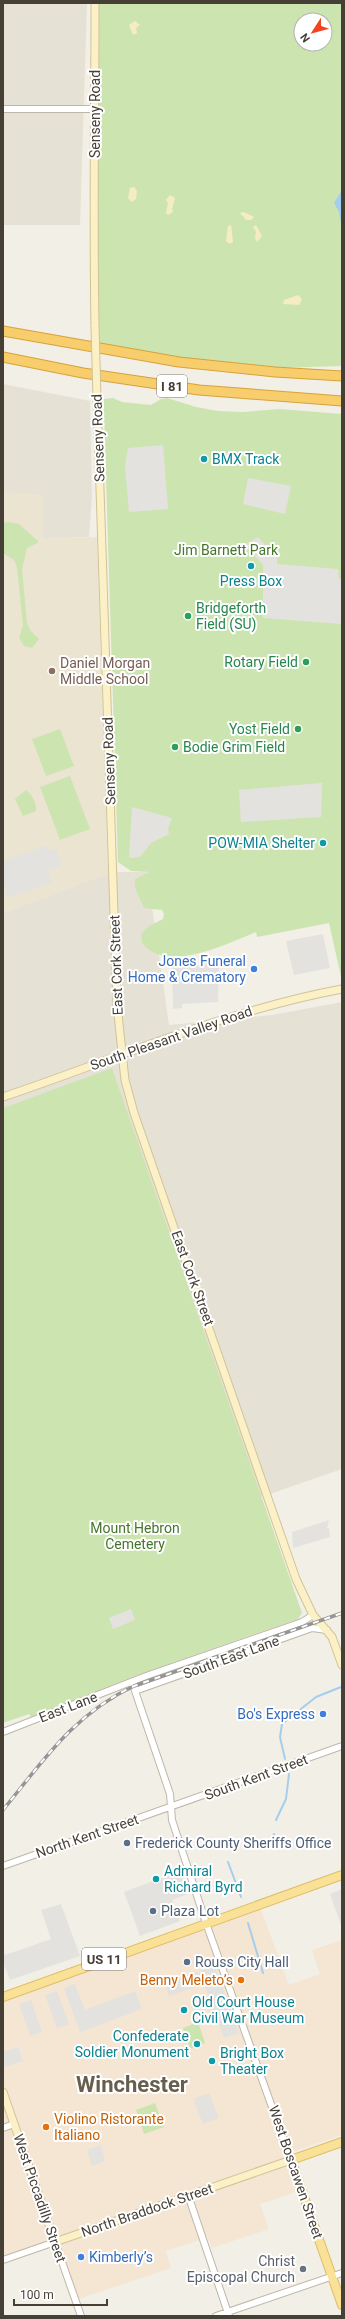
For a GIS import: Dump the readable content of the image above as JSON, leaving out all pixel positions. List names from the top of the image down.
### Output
{
  "streets": {
    "highway": ["I 81"],
    "main road": [
      "Senseny Road",
      "East Cork Street",
      "South Pleasant Valley Road",
      "US 11",
      "West Boscawen Street",
      "West Piccadilly Street",
      "North Braddock Street"
    ],
    "street": [
      "South East Lane",
      "East Lane",
      "South Kent Street",
      "North Kent Street"
    ]
  },
  "crossings": [
    ["Senseny Road", "East Cork Street"],
    ["East Cork Street", "South Pleasant Valley Road"],
    ["East Cork Street", "South East Lane"],
    ["South East Lane", "East Lane"],
    ["South East Lane", "West Boscawen Street"],
    ["East Lane", "West Boscawen Street"],
    ["South Kent Street", "North Kent Street"],
    ["South Kent Street", "West Boscawen Street"],
    ["North Kent Street", "West Boscawen Street"],
    ["US 11", "West Boscawen Street"],
    ["West Boscawen Street", "North Braddock Street"],
    ["West Piccadilly Street", "North Braddock Street"]
  ],
  "districts": ["Winchester"],
  "parks": ["Jim Barnett Park", "Mount Hebron Cemetery"],
  "places": [
    "BMX Track",
    "Press Box",
    "Bridgeforth Field (SU)",
    "Rotary Field",
    "Daniel Morgan Middle School",
    "Yost Field",
    "Bodie Grim Field",
    "POW-MIA Shelter",
    "Jones Funeral Home & Crematory",
    "Bo's Express",
    "Frederick County Sheriffs Office",
    "Admiral Richard Byrd",
    "Plaza Lot",
    "Rouss City Hall",
    "Benny Meleto’s",
    "Old Court House Civil War Museum",
    "Confederate Soldier Monument",
    "Bright Box Theater",
    "Violino Ristorante Italiano",
    "Kimberly’s",
    "Christ Episcopal Church"
  ],
  "scale_bar": "100 m",
  "north": "bottom left"
}
